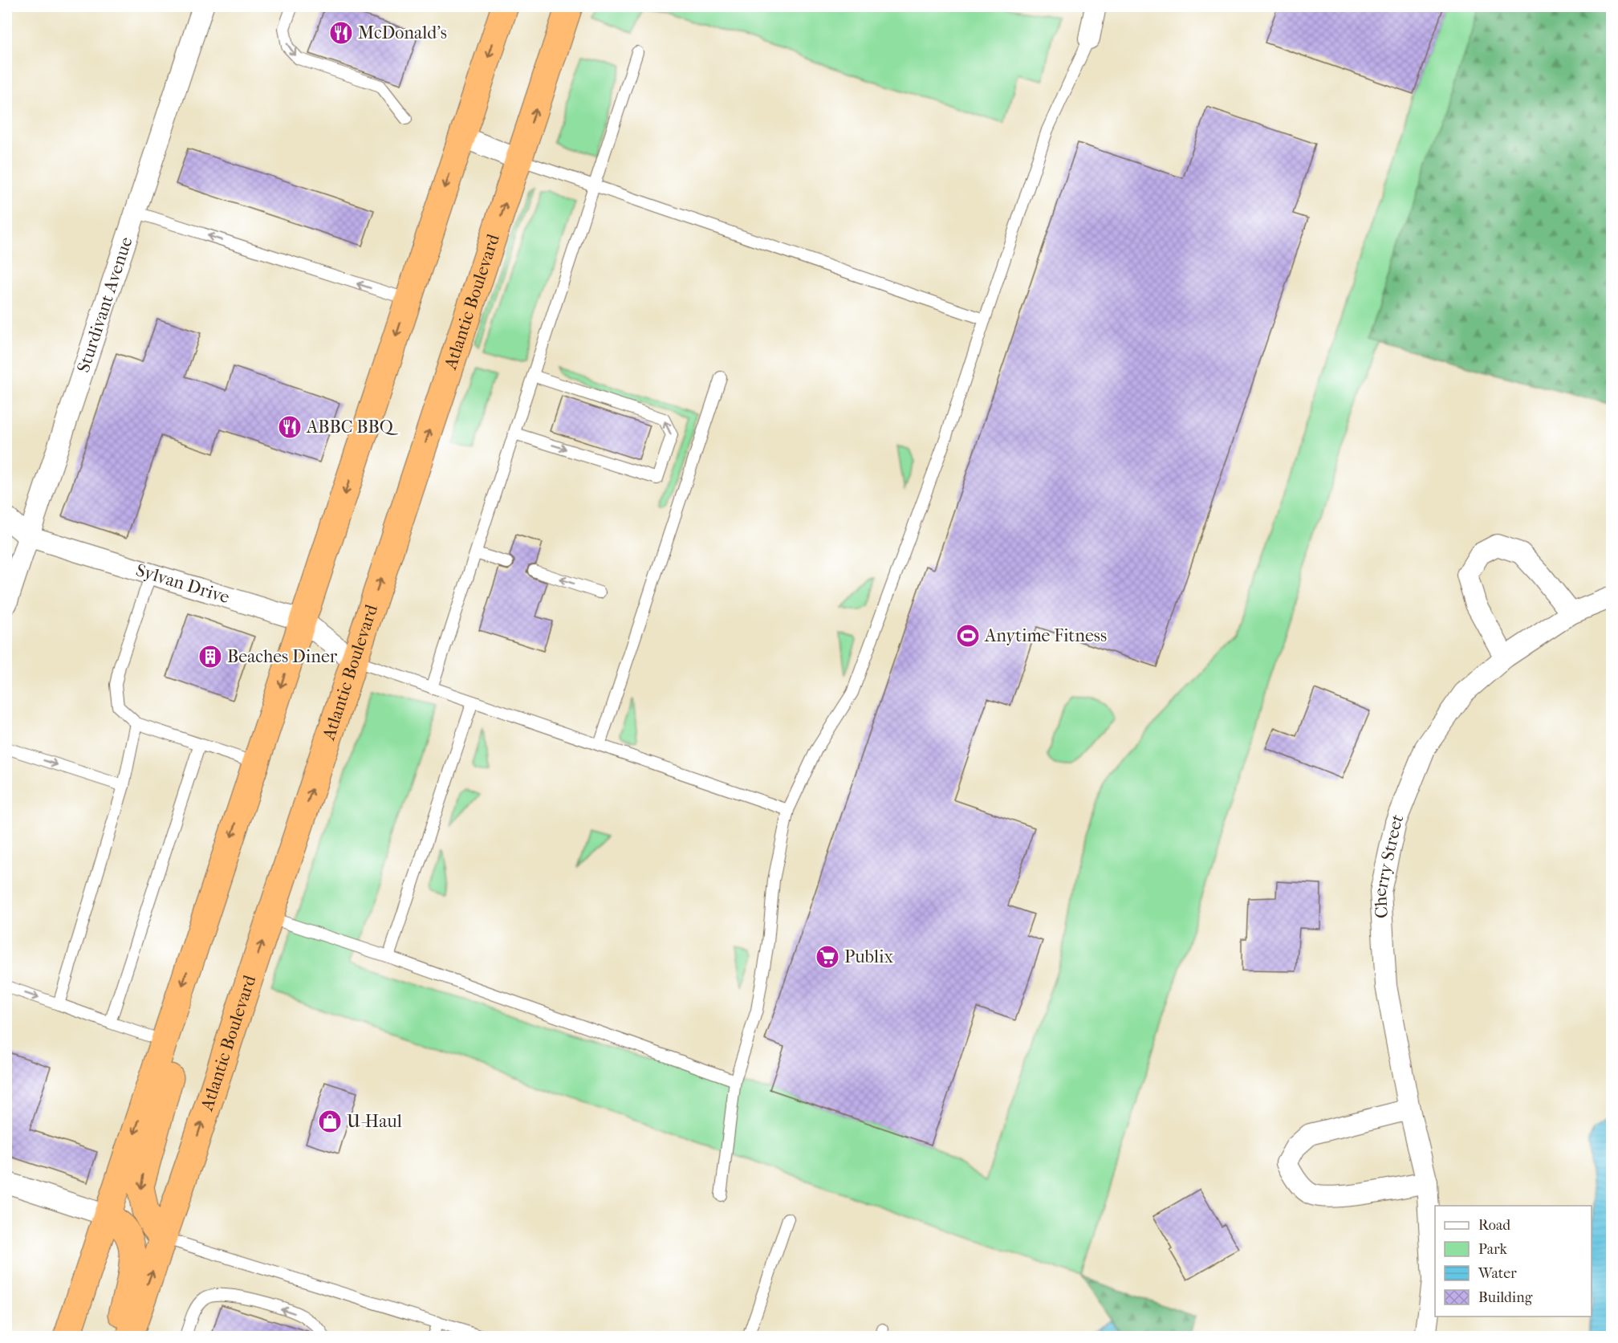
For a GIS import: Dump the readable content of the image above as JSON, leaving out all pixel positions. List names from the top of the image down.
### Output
{
  "streets": {
    "highway": ["Atlantic Boulevard"],
    "street": ["Sturdivant Avenue", "Sylvan Drive", "Cherry Street"]
  },
  "crossings": [
    ["Atlantic Boulevard", "Sylvan Drive"],
    ["Sturdivant Avenue", "Sylvan Drive"]
  ],
  "places": {
    "restaurant": ["McDonald's", "ABBC BBQ"],
    "sports": ["Anytime Fitness"],
    "building": ["Beaches Diner"],
    "supermarket": ["Publix"],
    "shop": ["U-Haul"]
  },
  "legend": [
    "Road",
    "Park",
    "Water",
    "Building"
  ]
}
